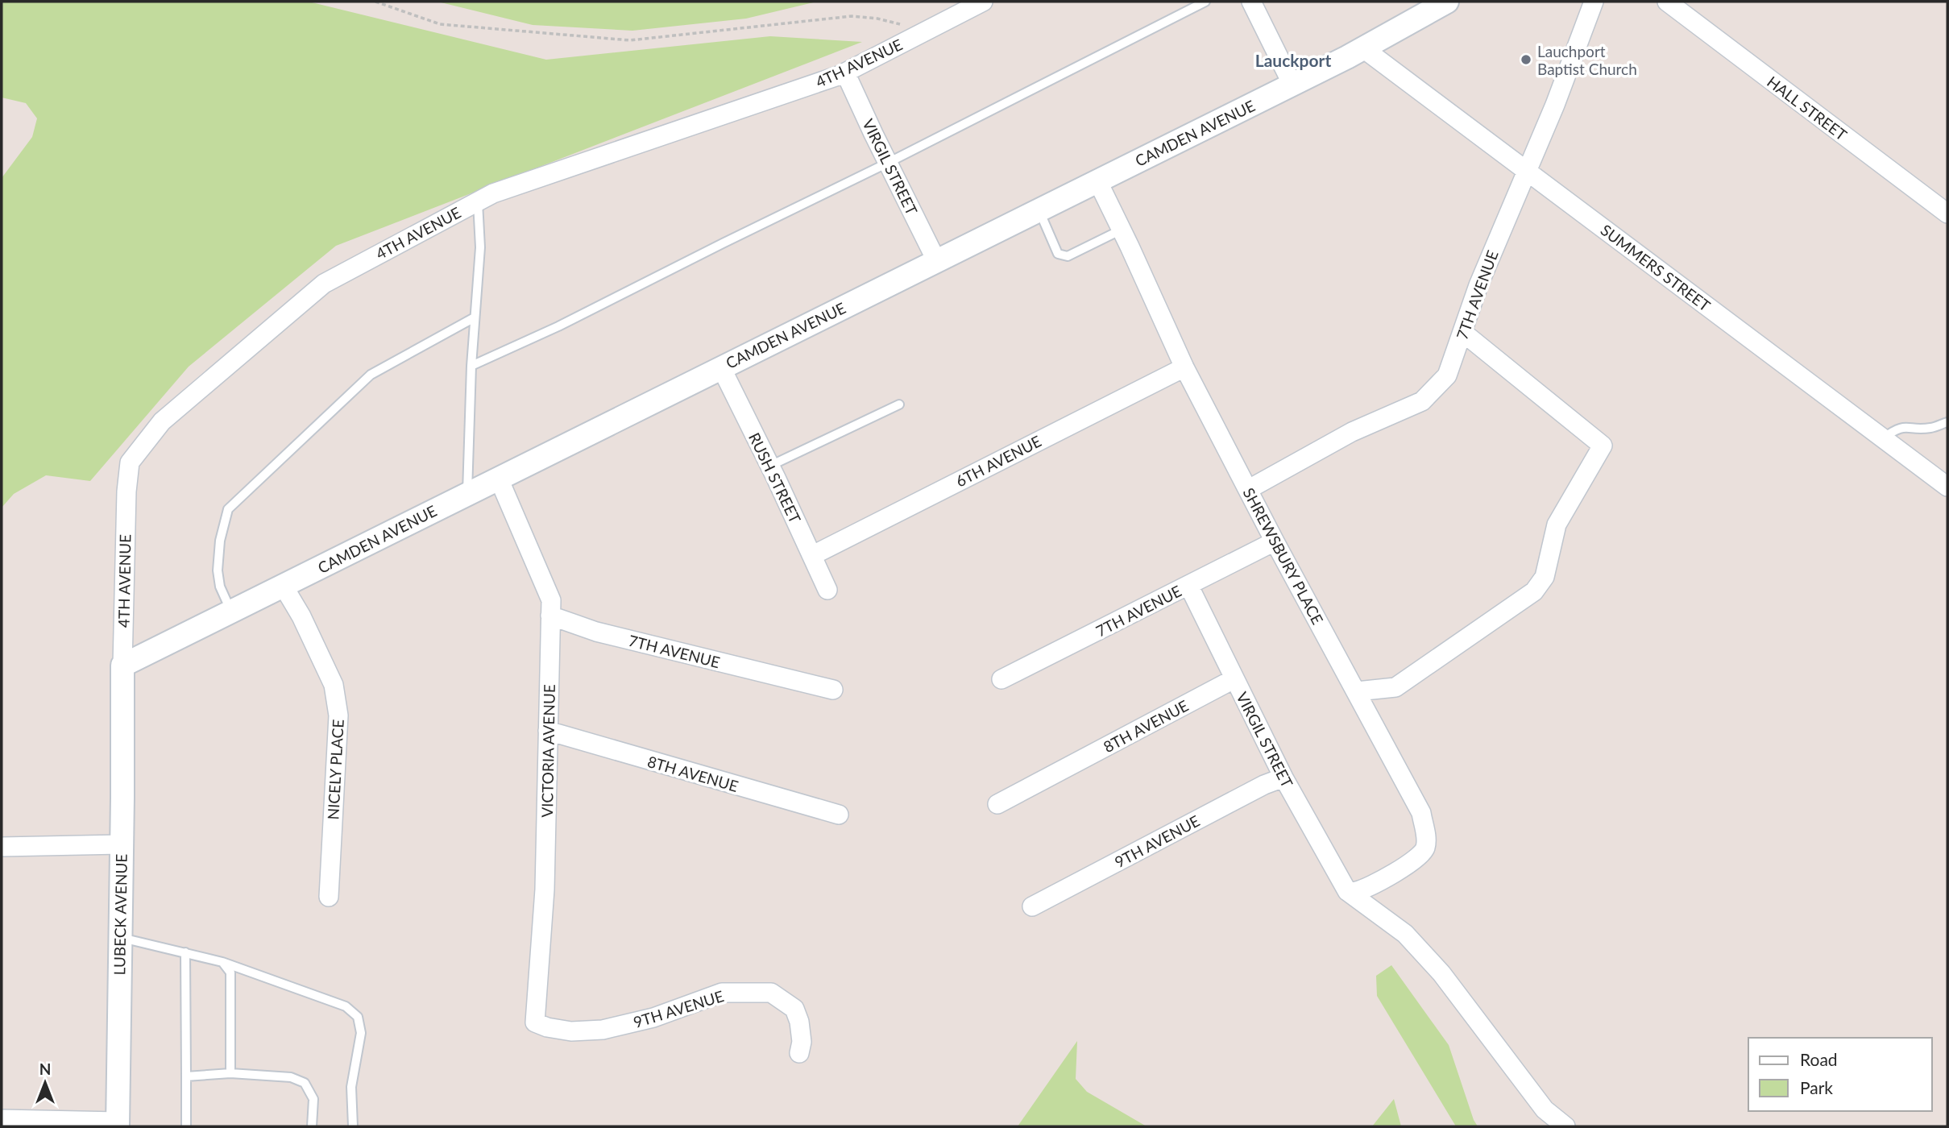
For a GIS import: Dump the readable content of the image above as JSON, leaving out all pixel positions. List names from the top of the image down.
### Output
{
  "streets": {
    "street": [
      "4TH AVENUE",
      "HALL STREET",
      "CAMDEN AVENUE",
      "VIRGIL STREET",
      "SUMMERS STREET",
      "7TH AVENUE",
      "6TH AVENUE",
      "RUSH STREET",
      "SHREWSBURY PLACE",
      "8TH AVENUE",
      "VICTORIA AVENUE",
      "NICELY PLACE",
      "9TH AVENUE",
      "LUBECK AVENUE"
    ]
  },
  "crossings": [
    ["4TH AVENUE", "CAMDEN AVENUE"],
    ["4TH AVENUE", "VIRGIL STREET"],
    ["4TH AVENUE", "LUBECK AVENUE"],
    ["CAMDEN AVENUE", "VIRGIL STREET"],
    ["CAMDEN AVENUE", "SUMMERS STREET"],
    ["CAMDEN AVENUE", "RUSH STREET"],
    ["CAMDEN AVENUE", "SHREWSBURY PLACE"],
    ["CAMDEN AVENUE", "VICTORIA AVENUE"],
    ["CAMDEN AVENUE", "NICELY PLACE"],
    ["VIRGIL STREET", "7TH AVENUE"],
    ["VIRGIL STREET", "SHREWSBURY PLACE"],
    ["VIRGIL STREET", "8TH AVENUE"],
    ["VIRGIL STREET", "9TH AVENUE"],
    ["SUMMERS STREET", "7TH AVENUE"],
    ["7TH AVENUE", "SHREWSBURY PLACE"],
    ["7TH AVENUE", "VICTORIA AVENUE"],
    ["6TH AVENUE", "RUSH STREET"],
    ["6TH AVENUE", "SHREWSBURY PLACE"],
    ["8TH AVENUE", "VICTORIA AVENUE"],
    ["VICTORIA AVENUE", "9TH AVENUE"]
  ],
  "districts": ["Lauckport"],
  "places": ["Lauchport Baptist Church"],
  "legend": ["Road", "Park"],
  "north": "top"
}
